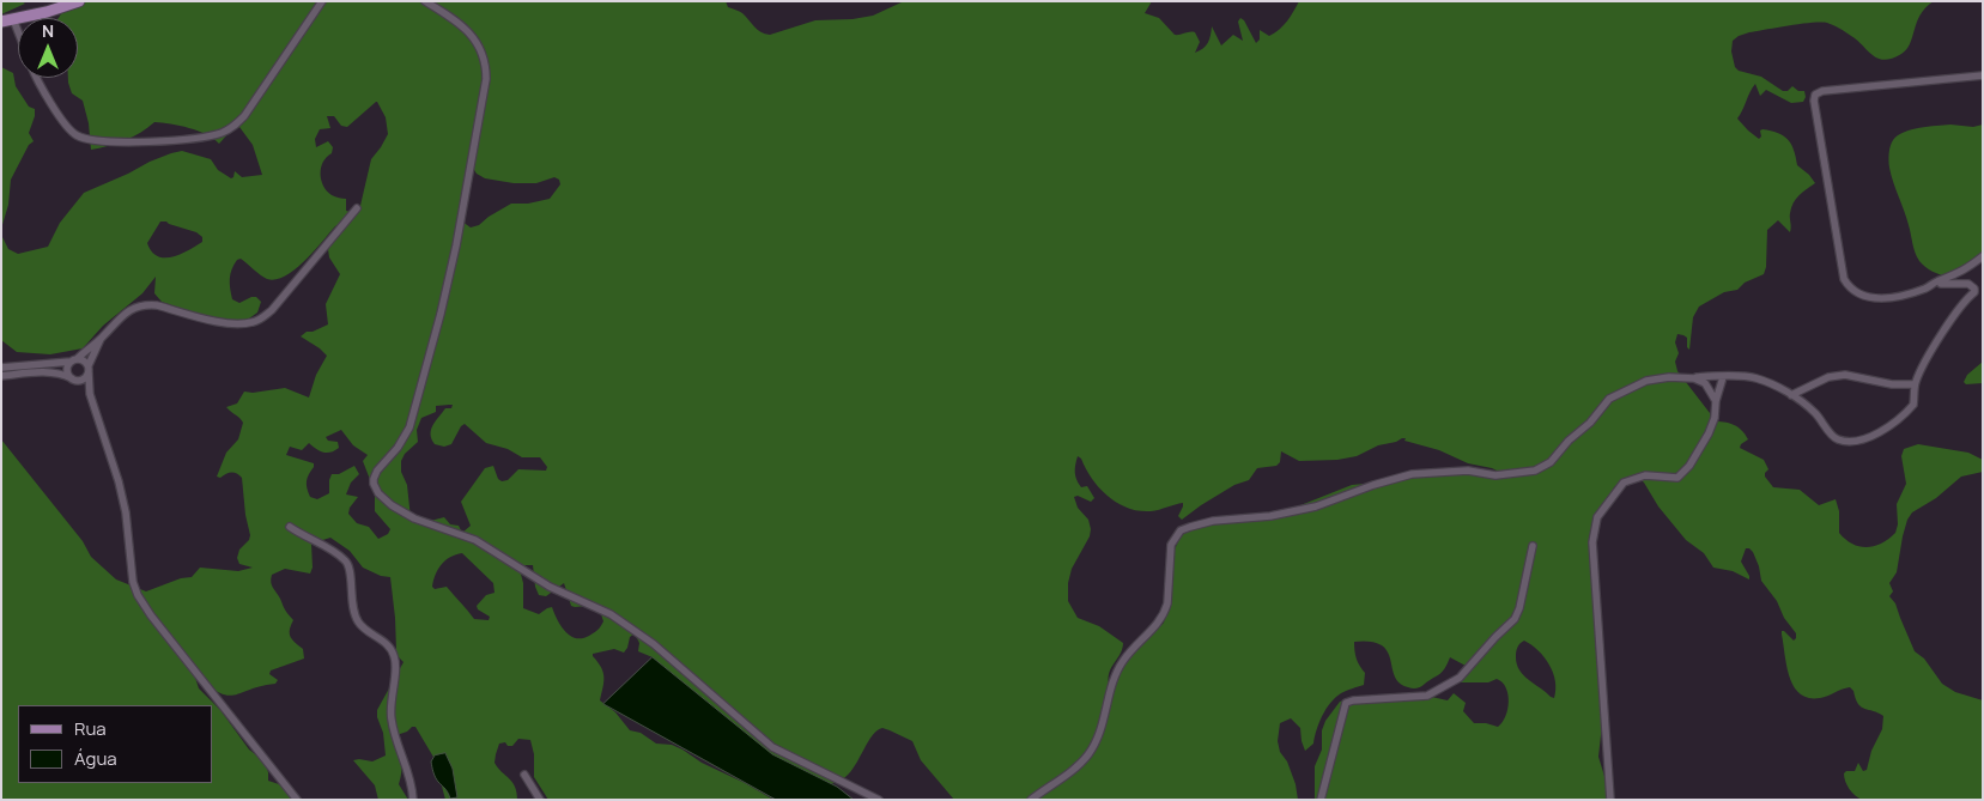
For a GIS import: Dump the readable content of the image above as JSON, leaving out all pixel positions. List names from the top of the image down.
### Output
{
  "legend": ["Rua", "Água"],
  "north": "top"
}
